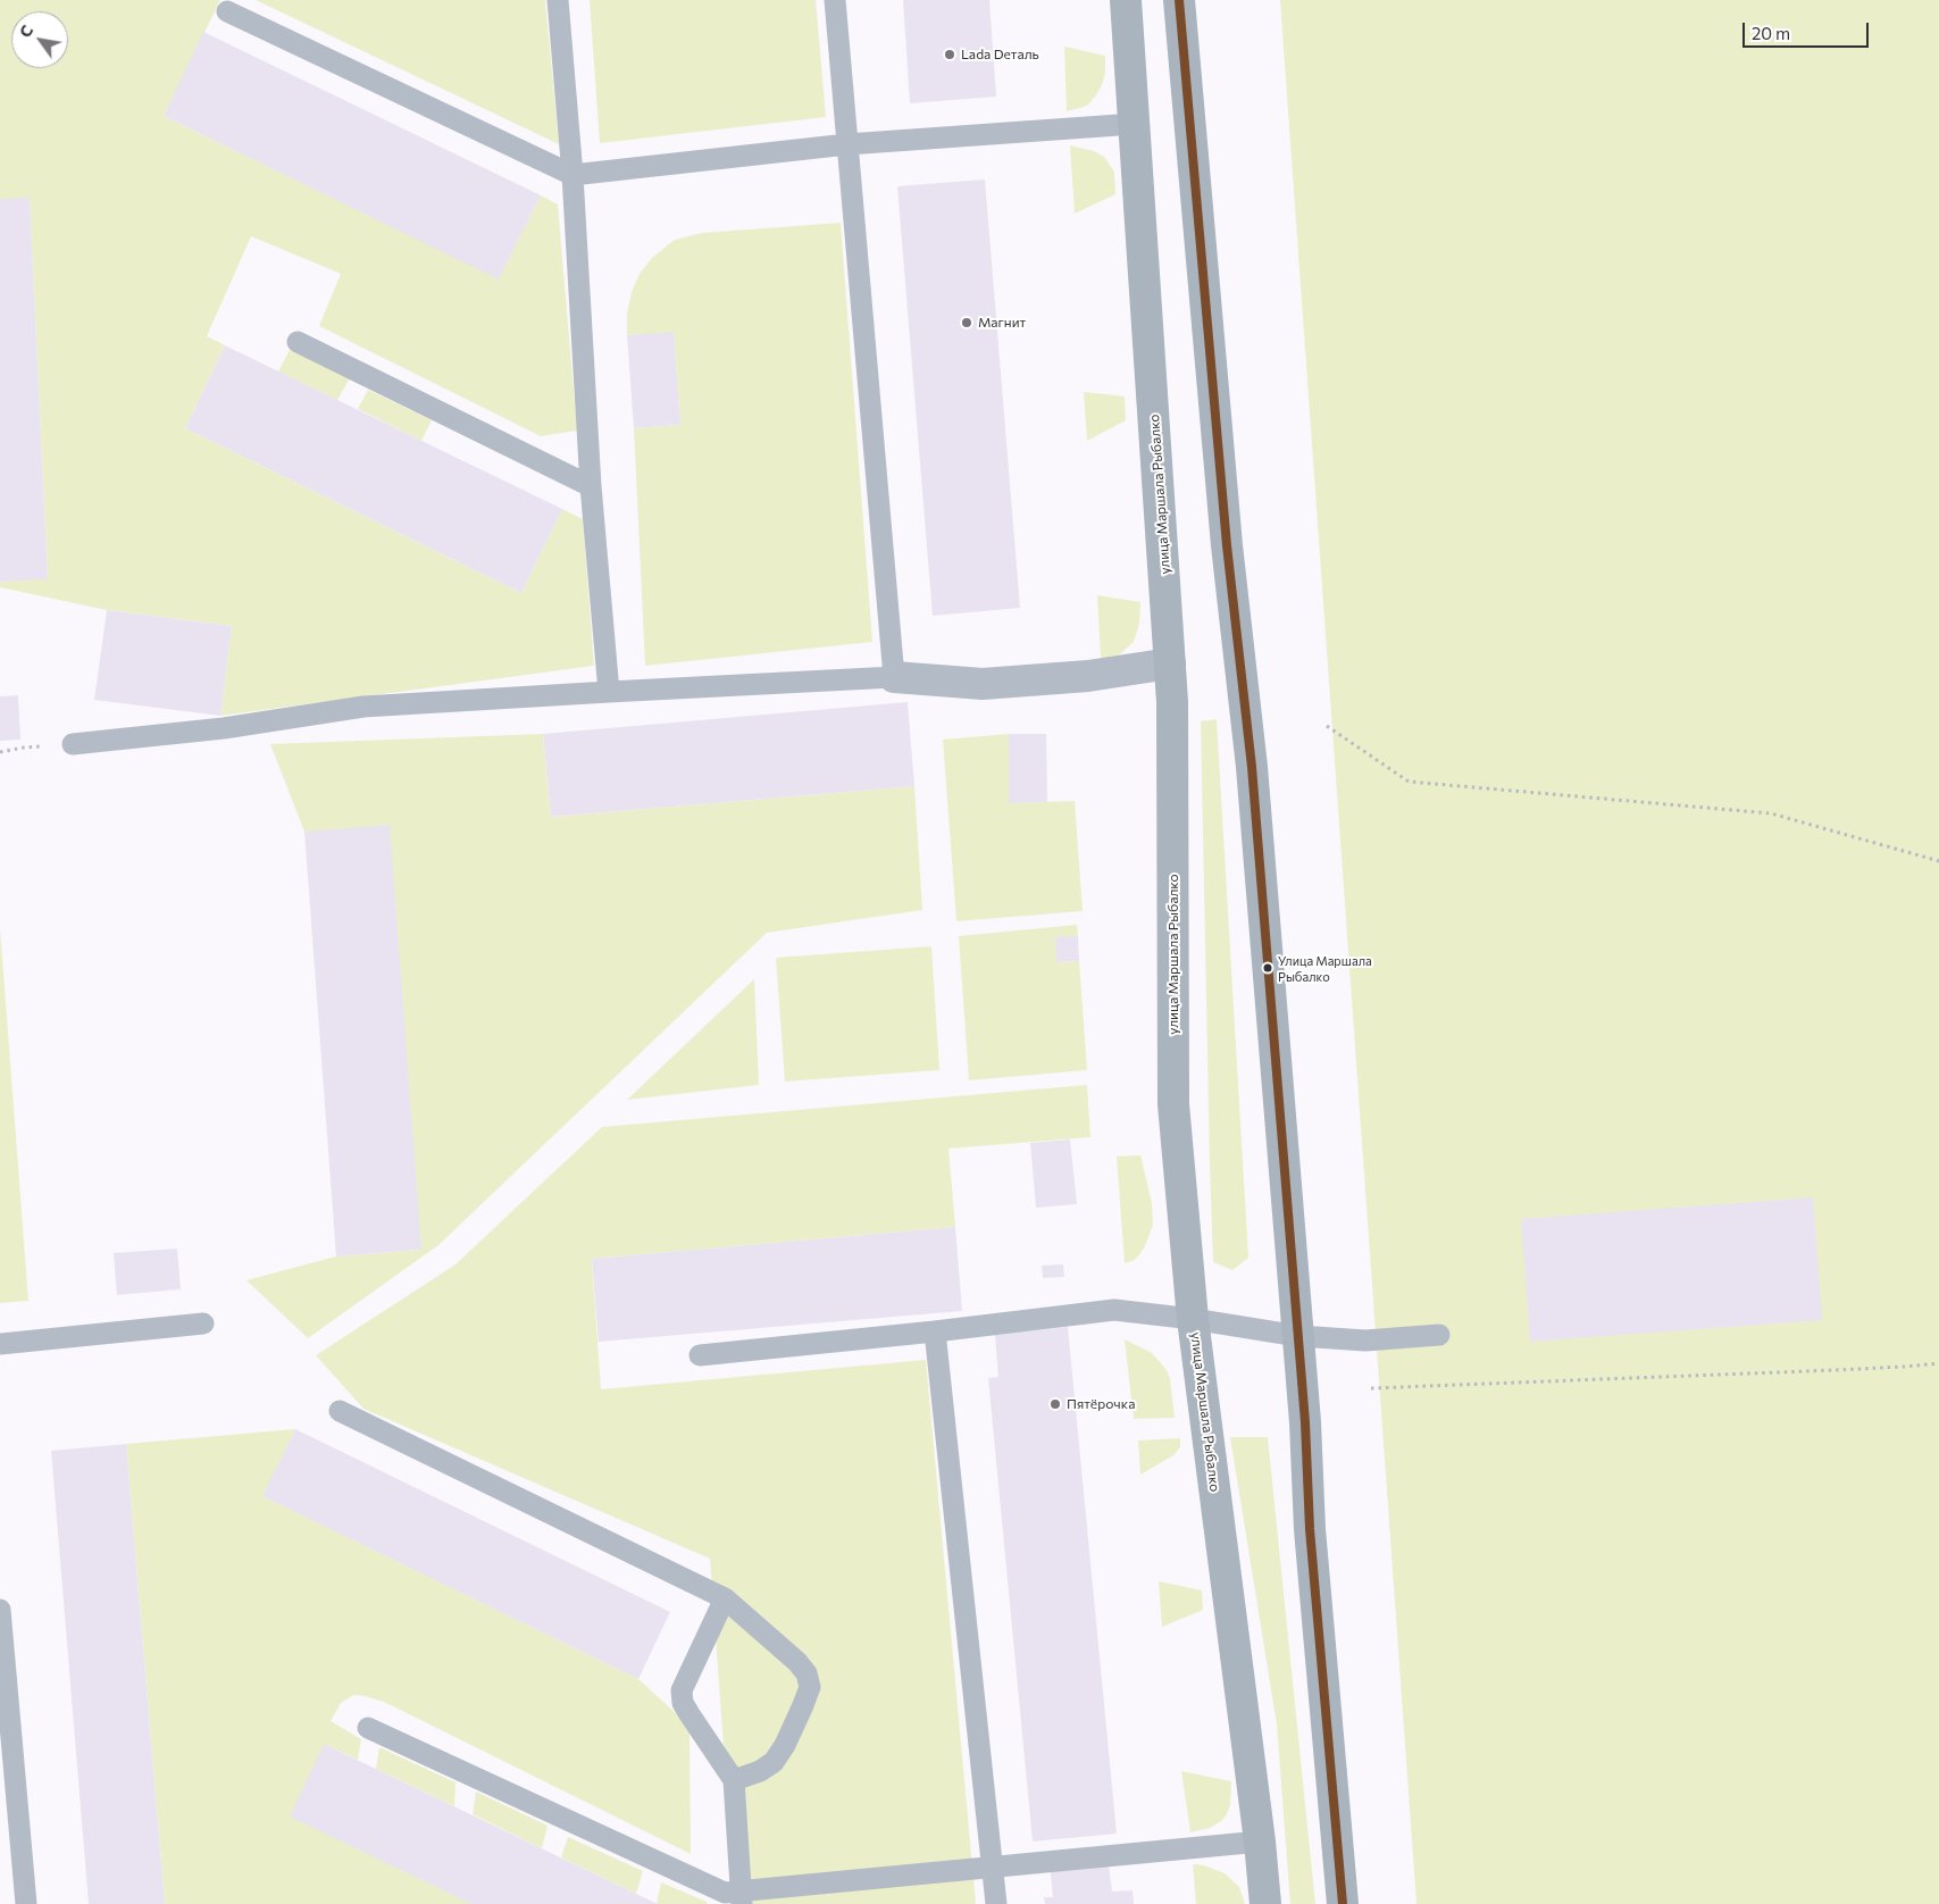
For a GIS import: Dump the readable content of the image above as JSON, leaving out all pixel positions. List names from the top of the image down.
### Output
{
  "streets": {
    "main road": ["улица Маршала Рыбалко"]
  },
  "places": [
    "Lada Dеталь",
    "Магнит",
    "Улица Маршала Рыбалко",
    "Пятёрочка"
  ],
  "scale_bar": "20 m",
  "north": "top left"
}
